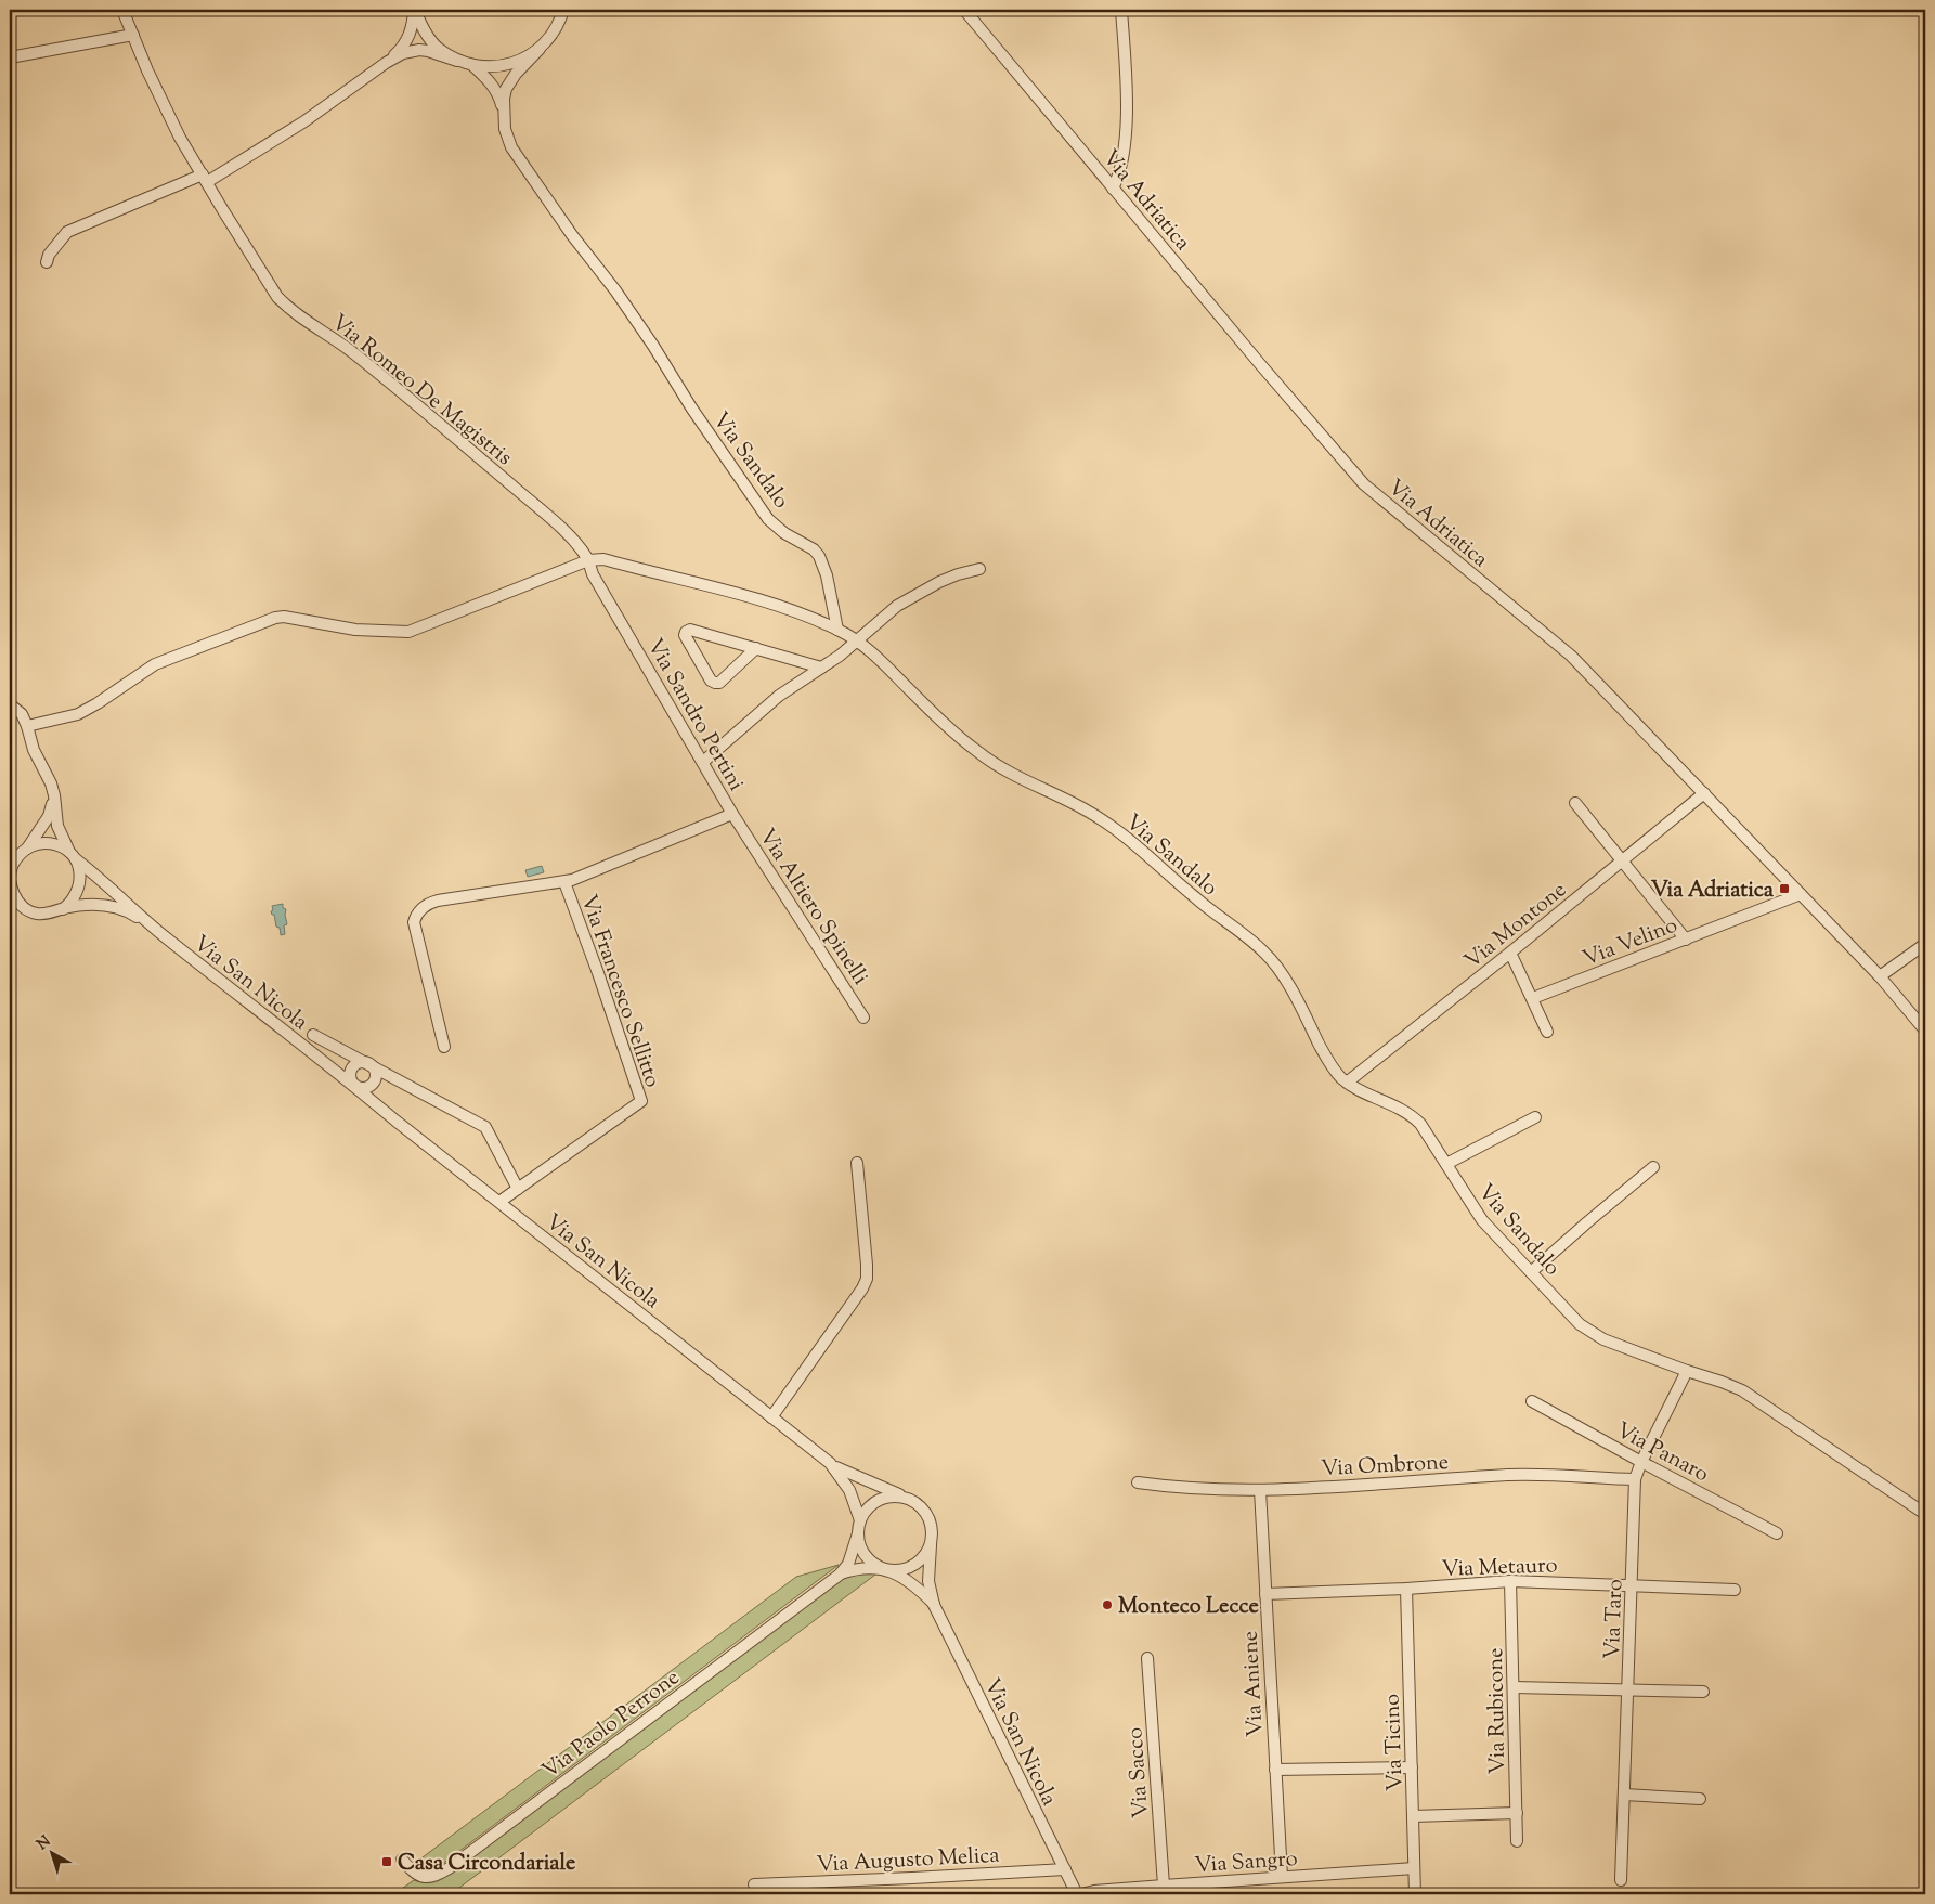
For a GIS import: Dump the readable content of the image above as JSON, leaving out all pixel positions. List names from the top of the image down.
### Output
{
  "streets": {
    "street": [
      "Via Adriatica",
      "Via Romeo De Magistris",
      "Via Sandalo",
      "Via Sandro Pertini",
      "Via Altiero Spinelli",
      "Via Montone",
      "Via Velino",
      "Via San Nicola",
      "Via Francesco Sellitto",
      "Via Panaro",
      "Via Ombrone",
      "Via Metauro",
      "Via Taro",
      "Via Aniene",
      "Via Rubicone",
      "Via Paolo Perrone",
      "Via Ticino",
      "Via Sacco",
      "Via Augusto Melica",
      "Via Sangro"
    ]
  },
  "crossings": [
    ["Via Adriatica", "Via Montone"],
    ["Via Adriatica", "Via Velino"],
    ["Via Romeo De Magistris", "Via Sandro Pertini"],
    ["Via Sandalo", "Via Montone"],
    ["Via Sandalo", "Via Taro"],
    ["Via Sandro Pertini", "Via Altiero Spinelli"],
    ["Via Sandro Pertini", "Via Francesco Sellitto"],
    ["Via San Nicola", "Via Francesco Sellitto"],
    ["Via San Nicola", "Via Paolo Perrone"],
    ["Via San Nicola", "Via Augusto Melica"],
    ["Via Panaro", "Via Taro"],
    ["Via Ombrone", "Via Taro"],
    ["Via Ombrone", "Via Aniene"],
    ["Via Metauro", "Via Taro"],
    ["Via Metauro", "Via Aniene"],
    ["Via Metauro", "Via Rubicone"],
    ["Via Metauro", "Via Ticino"],
    ["Via Aniene", "Via Sangro"],
    ["Via Ticino", "Via Sangro"],
    ["Via Sacco", "Via Sangro"]
  ],
  "places": {
    "transit": ["Via Adriatica", "Casa Circondariale"],
    "other": ["Monteco Lecce"]
  },
  "north": "top left"
}
